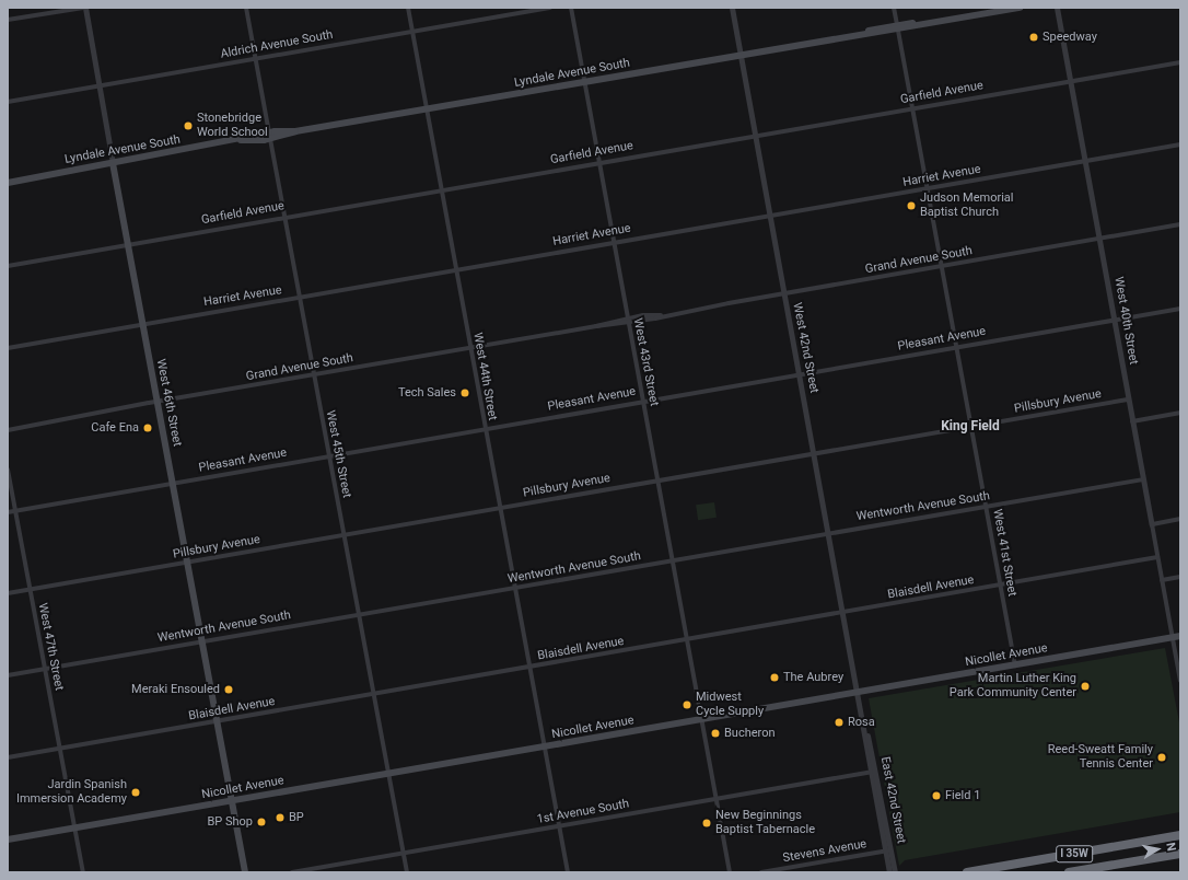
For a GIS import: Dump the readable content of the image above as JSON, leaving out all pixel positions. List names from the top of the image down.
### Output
{
  "streets": {
    "highway": ["I 35W"],
    "main road": ["Lyndale Avenue South", "West 46th Street", "Nicollet Avenue"],
    "street": [
      "Aldrich Avenue South",
      "Garfield Avenue",
      "Harriet Avenue",
      "Grand Avenue South",
      "West 40th Street",
      "Pleasant Avenue",
      "West 42nd Street",
      "West 43rd Street",
      "West 44th Street",
      "Pillsbury Avenue",
      "West 45th Street",
      "Wentworth Avenue South",
      "West 41st Street",
      "Blaisdell Avenue",
      "West 47th Street",
      "East 42nd Street",
      "1st Avenue South",
      "Stevens Avenue"
    ]
  },
  "crossings": [
    ["Aldrich Avenue South", "West 44th Street"],
    ["Aldrich Avenue South", "West 46th Street"],
    ["Aldrich Avenue South", "West 45th Street"],
    ["Lyndale Avenue South", "West 42nd Street"],
    ["Lyndale Avenue South", "West 43rd Street"],
    ["Lyndale Avenue South", "West 44th Street"],
    ["Lyndale Avenue South", "West 46th Street"],
    ["Lyndale Avenue South", "West 45th Street"],
    ["Lyndale Avenue South", "West 41st Street"],
    ["Garfield Avenue", "West 40th Street"],
    ["Garfield Avenue", "West 42nd Street"],
    ["Garfield Avenue", "West 43rd Street"],
    ["Garfield Avenue", "West 44th Street"],
    ["Garfield Avenue", "West 46th Street"],
    ["Garfield Avenue", "West 45th Street"],
    ["Garfield Avenue", "West 41st Street"],
    ["Harriet Avenue", "West 40th Street"],
    ["Harriet Avenue", "West 42nd Street"],
    ["Harriet Avenue", "West 43rd Street"],
    ["Harriet Avenue", "West 44th Street"],
    ["Harriet Avenue", "West 46th Street"],
    ["Harriet Avenue", "West 45th Street"],
    ["Harriet Avenue", "West 41st Street"],
    ["Grand Avenue South", "West 40th Street"],
    ["Grand Avenue South", "West 42nd Street"],
    ["Grand Avenue South", "West 43rd Street"],
    ["Grand Avenue South", "West 44th Street"],
    ["Grand Avenue South", "West 46th Street"],
    ["Grand Avenue South", "West 45th Street"],
    ["Grand Avenue South", "West 41st Street"],
    ["West 40th Street", "Pleasant Avenue"],
    ["West 40th Street", "Pillsbury Avenue"],
    ["West 40th Street", "Wentworth Avenue South"],
    ["West 40th Street", "Blaisdell Avenue"],
    ["West 40th Street", "Nicollet Avenue"],
    ["Pleasant Avenue", "West 42nd Street"],
    ["Pleasant Avenue", "West 43rd Street"],
    ["Pleasant Avenue", "West 44th Street"],
    ["Pleasant Avenue", "West 46th Street"],
    ["Pleasant Avenue", "West 45th Street"],
    ["Pleasant Avenue", "West 41st Street"],
    ["Pleasant Avenue", "West 47th Street"],
    ["West 42nd Street", "Pillsbury Avenue"],
    ["West 42nd Street", "Wentworth Avenue South"],
    ["West 42nd Street", "Blaisdell Avenue"],
    ["West 42nd Street", "Nicollet Avenue"],
    ["West 42nd Street", "East 42nd Street"],
    ["West 43rd Street", "Pillsbury Avenue"],
    ["West 43rd Street", "Wentworth Avenue South"],
    ["West 43rd Street", "Blaisdell Avenue"],
    ["West 43rd Street", "Nicollet Avenue"],
    ["West 43rd Street", "1st Avenue South"],
    ["West 44th Street", "Pillsbury Avenue"],
    ["West 44th Street", "Wentworth Avenue South"],
    ["West 44th Street", "Blaisdell Avenue"],
    ["West 44th Street", "Nicollet Avenue"],
    ["West 44th Street", "1st Avenue South"],
    ["Pillsbury Avenue", "West 46th Street"],
    ["Pillsbury Avenue", "West 45th Street"],
    ["Pillsbury Avenue", "West 41st Street"],
    ["Pillsbury Avenue", "West 47th Street"],
    ["West 46th Street", "Wentworth Avenue South"],
    ["West 46th Street", "Blaisdell Avenue"],
    ["West 46th Street", "Nicollet Avenue"],
    ["West 45th Street", "Wentworth Avenue South"],
    ["West 45th Street", "Blaisdell Avenue"],
    ["West 45th Street", "Nicollet Avenue"],
    ["West 45th Street", "1st Avenue South"],
    ["Wentworth Avenue South", "West 41st Street"],
    ["Wentworth Avenue South", "West 47th Street"],
    ["West 41st Street", "Blaisdell Avenue"],
    ["West 41st Street", "Nicollet Avenue"],
    ["Blaisdell Avenue", "West 47th Street"],
    ["West 47th Street", "Nicollet Avenue"],
    ["Nicollet Avenue", "East 42nd Street"],
    ["East 42nd Street", "1st Avenue South"],
    ["East 42nd Street", "Stevens Avenue"]
  ],
  "districts": ["King Field"],
  "places": [
    "Speedway",
    "Stonebridge World School",
    "Judson Memorial Baptist Church",
    "Tech Sales",
    "Cafe Ena",
    "The Aubrey",
    "Martin Luther King Park Community Center",
    "Meraki Ensouled",
    "Midwest Cycle Supply",
    "Rosa",
    "Bucheron",
    "Reed-Sweatt Family Tennis Center",
    "Jardin Spanish Immersion Academy",
    "Field 1",
    "BP",
    "BP Shop",
    "New Beginnings Baptist Tabernacle"
  ],
  "north": "right"
}
